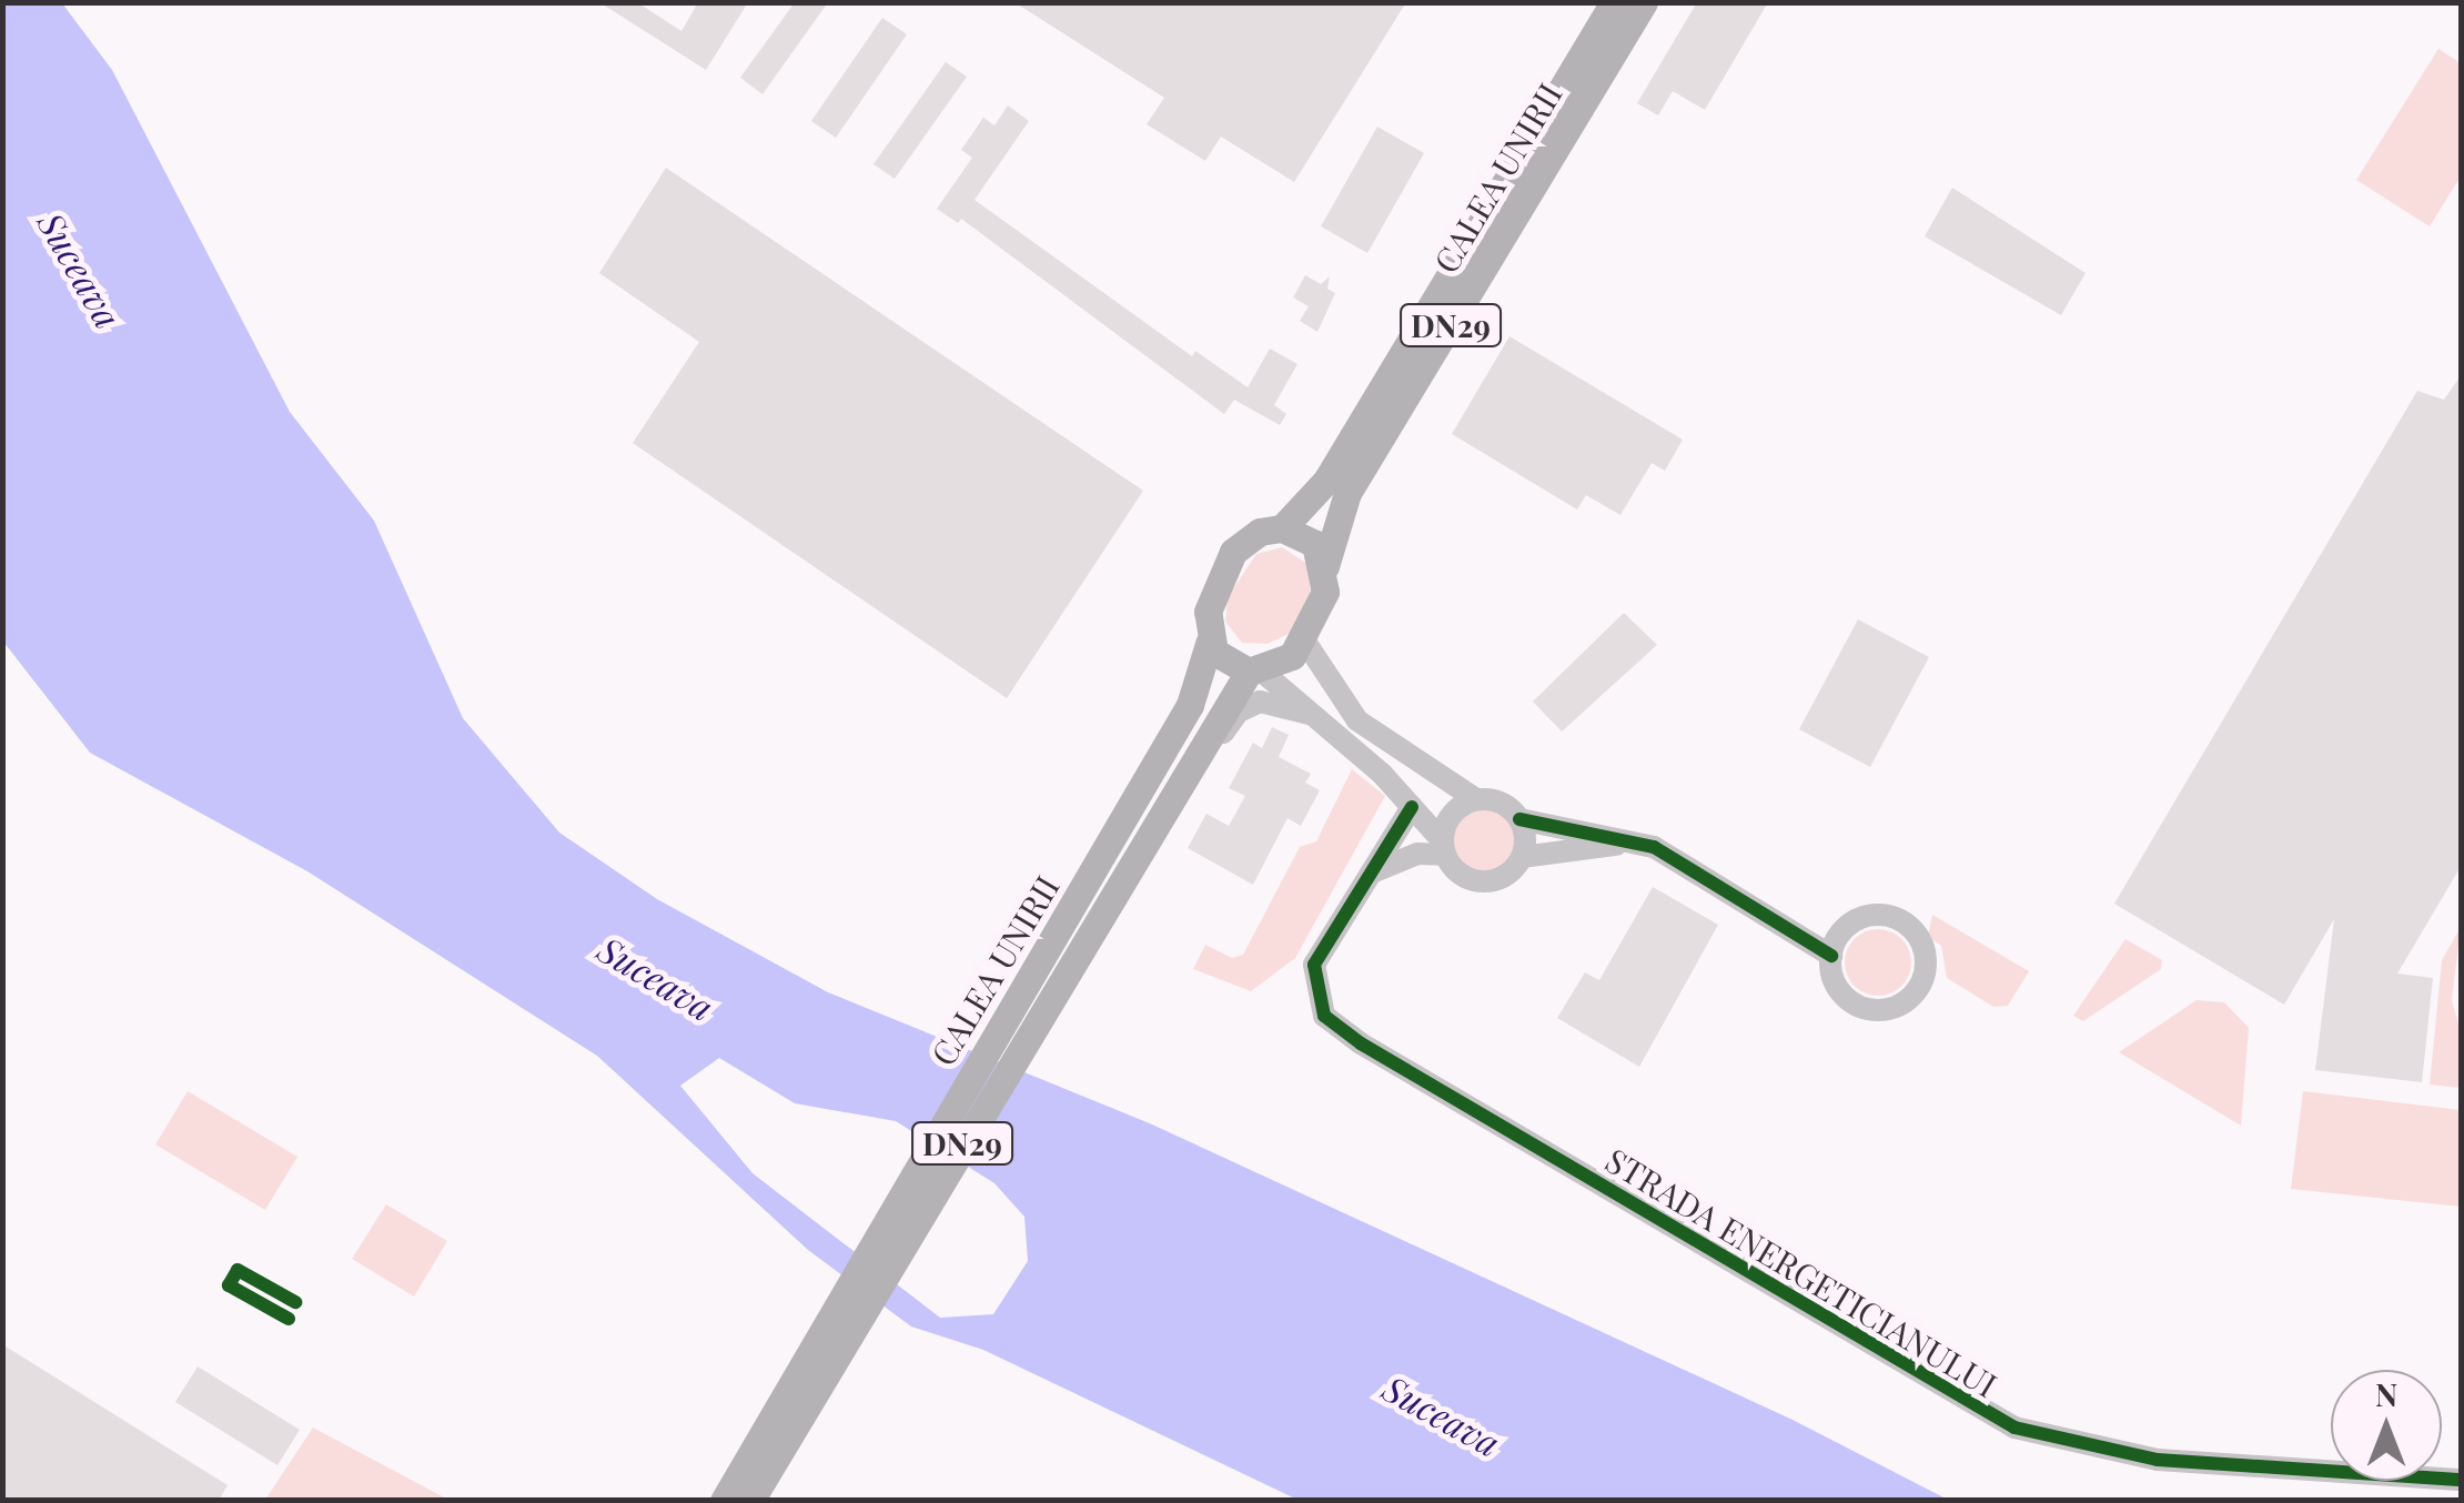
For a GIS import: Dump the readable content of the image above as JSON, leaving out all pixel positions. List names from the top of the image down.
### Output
{
  "streets": {
    "main road": ["CALEA UNIRII", "DN29"],
    "street": ["STRADA ENERGETICIANULUI"]
  },
  "crossings": [
    ["CALEA UNIRII", "DN29"]
  ],
  "water": ["Suceava"],
  "north": "top"
}
